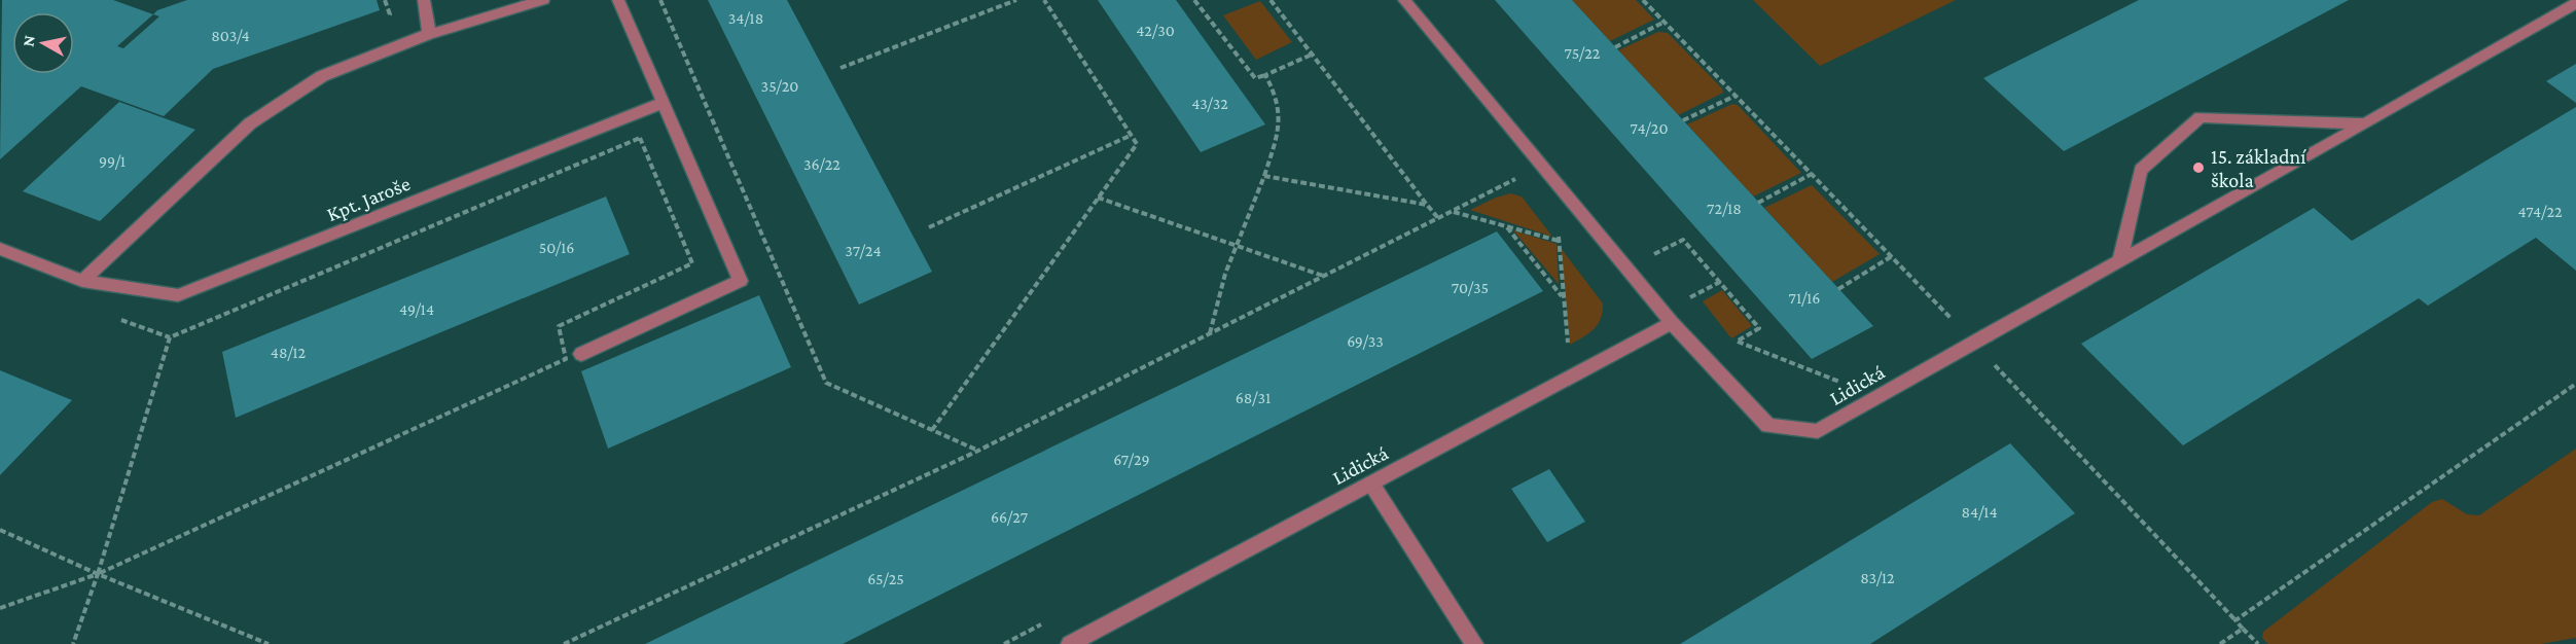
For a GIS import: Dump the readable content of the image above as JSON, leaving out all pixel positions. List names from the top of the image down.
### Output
{
  "streets": {
    "street": ["Kpt. Jaroše", "Lidická"]
  },
  "places": ["15. základní škola"],
  "house_numbers": [
    "34/18",
    "42/30",
    "803/4",
    "75/22",
    "35/20",
    "43/32",
    "74/20",
    "99/1",
    "36/22",
    "72/18",
    "474/22",
    "50/16",
    "37/24",
    "70/35",
    "71/16",
    "49/14",
    "69/33",
    "48/12",
    "68/31",
    "67/29",
    "84/14",
    "66/27",
    "83/12",
    "65/25"
  ],
  "north": "left"
}
